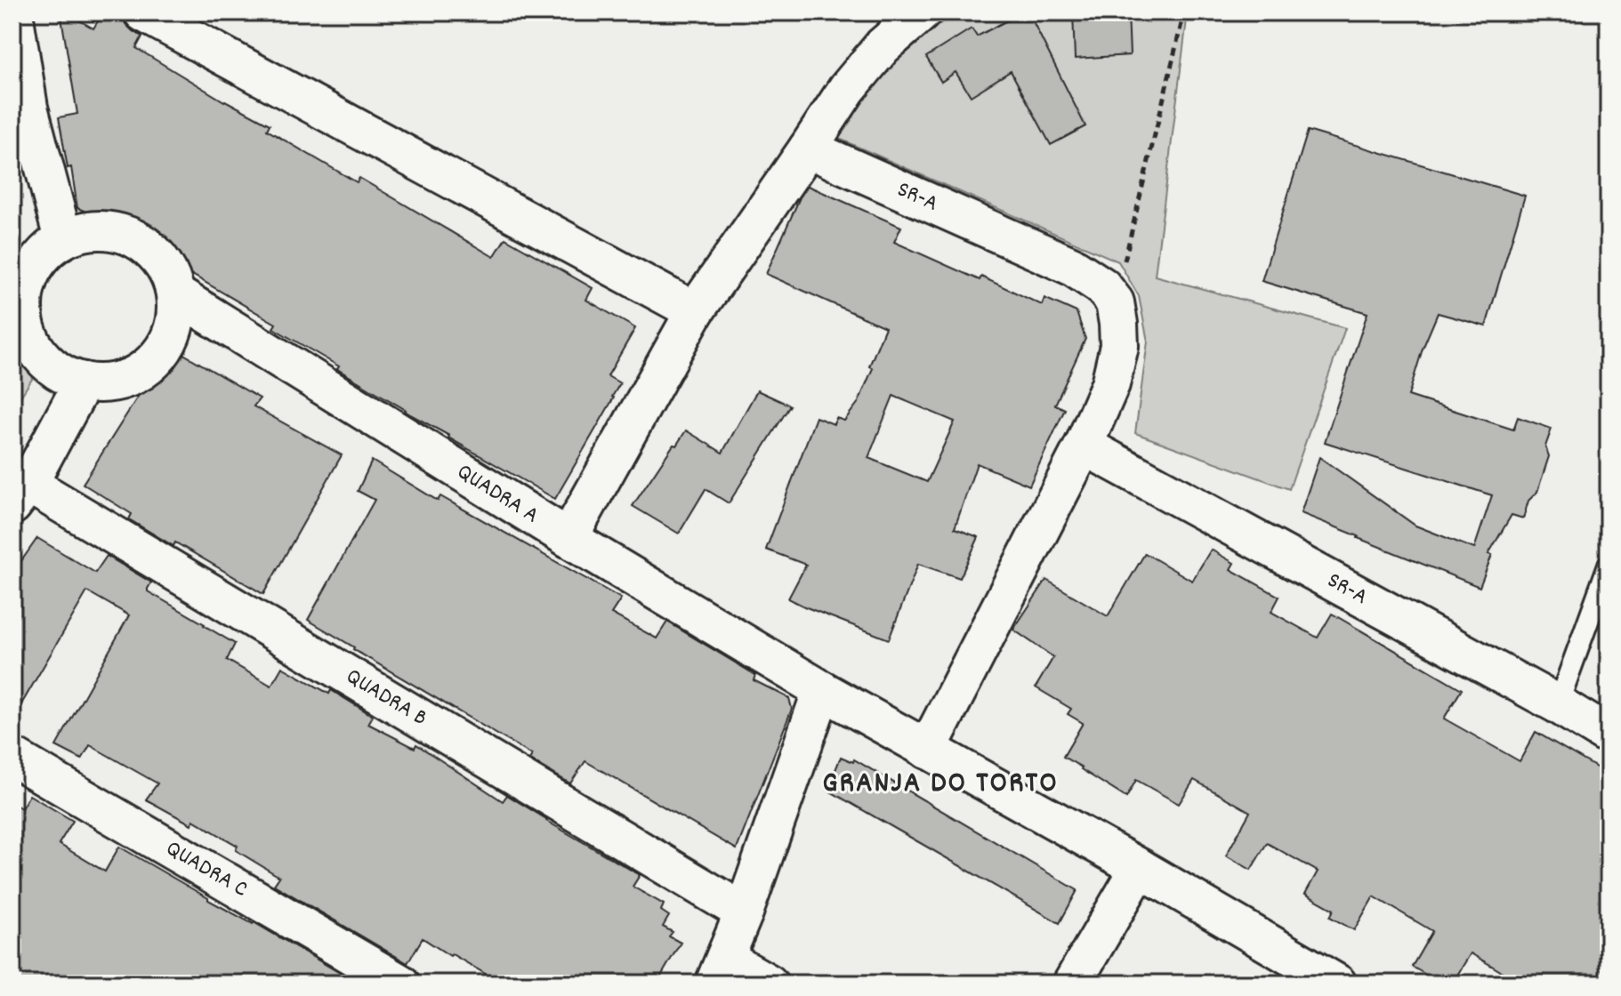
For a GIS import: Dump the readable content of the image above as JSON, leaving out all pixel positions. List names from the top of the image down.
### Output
{
  "streets": {
    "street": [
      "SR-A",
      "QUADRA A",
      "QUADRA B",
      "QUADRA C"
    ]
  },
  "districts": ["GRANJA DO TORTO"]
}
